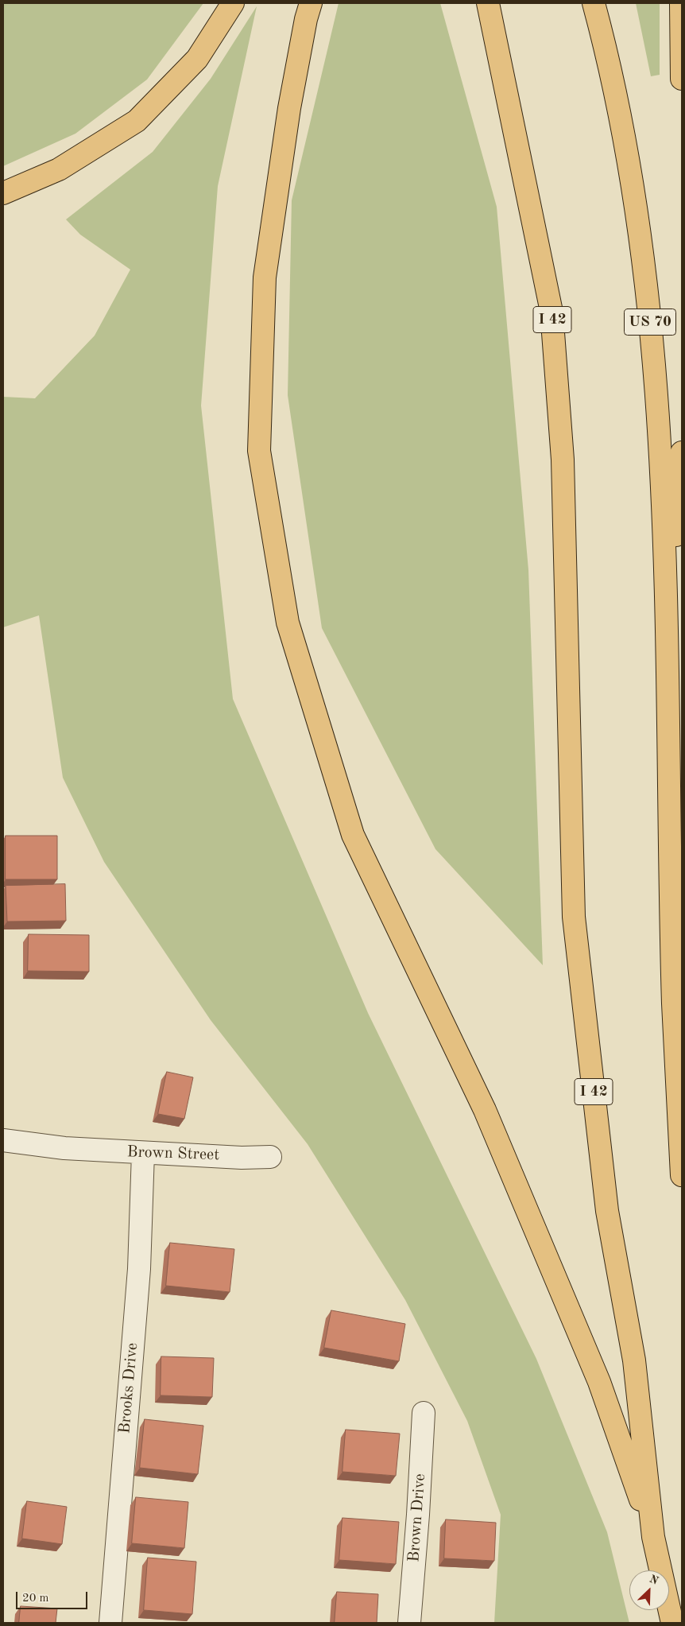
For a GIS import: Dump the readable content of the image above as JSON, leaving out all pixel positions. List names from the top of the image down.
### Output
{
  "streets": {
    "highway": ["I 42", "US 70"],
    "street": ["Brown Street", "Brooks Drive", "Brown Drive"]
  },
  "crossings": [
    ["Brown Street", "Brooks Drive"]
  ],
  "scale_bar": "20 m",
  "north": "top right"
}
